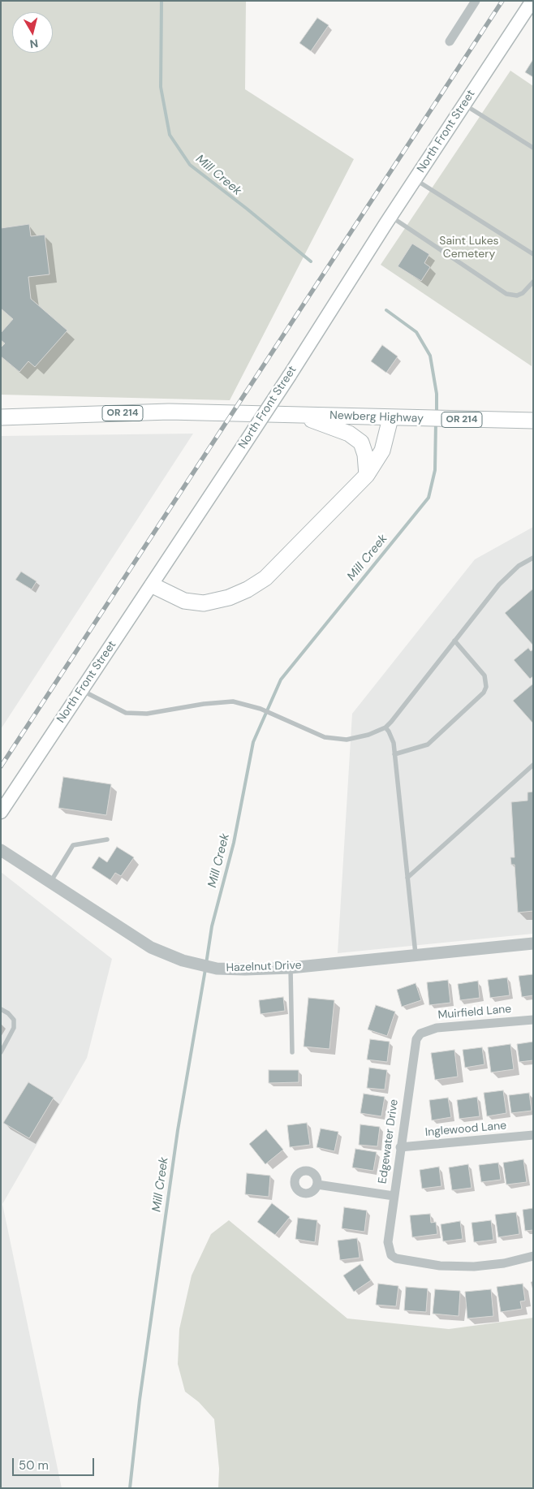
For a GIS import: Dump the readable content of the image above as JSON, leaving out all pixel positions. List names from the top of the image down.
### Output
{
  "streets": {
    "main road": ["North Front Street", "OR 214", "Newberg Highway"],
    "street": [
      "Hazelnut Drive",
      "Muirfield Lane",
      "Inglewood Lane",
      "Edgewater Drive"
    ]
  },
  "crossings": [
    ["Muirfield Lane", "Edgewater Drive"],
    ["Inglewood Lane", "Edgewater Drive"]
  ],
  "water": ["Mill Creek"],
  "parks": ["Saint Lukes Cemetery"],
  "scale_bar": "50 m",
  "north": "bottom"
}
